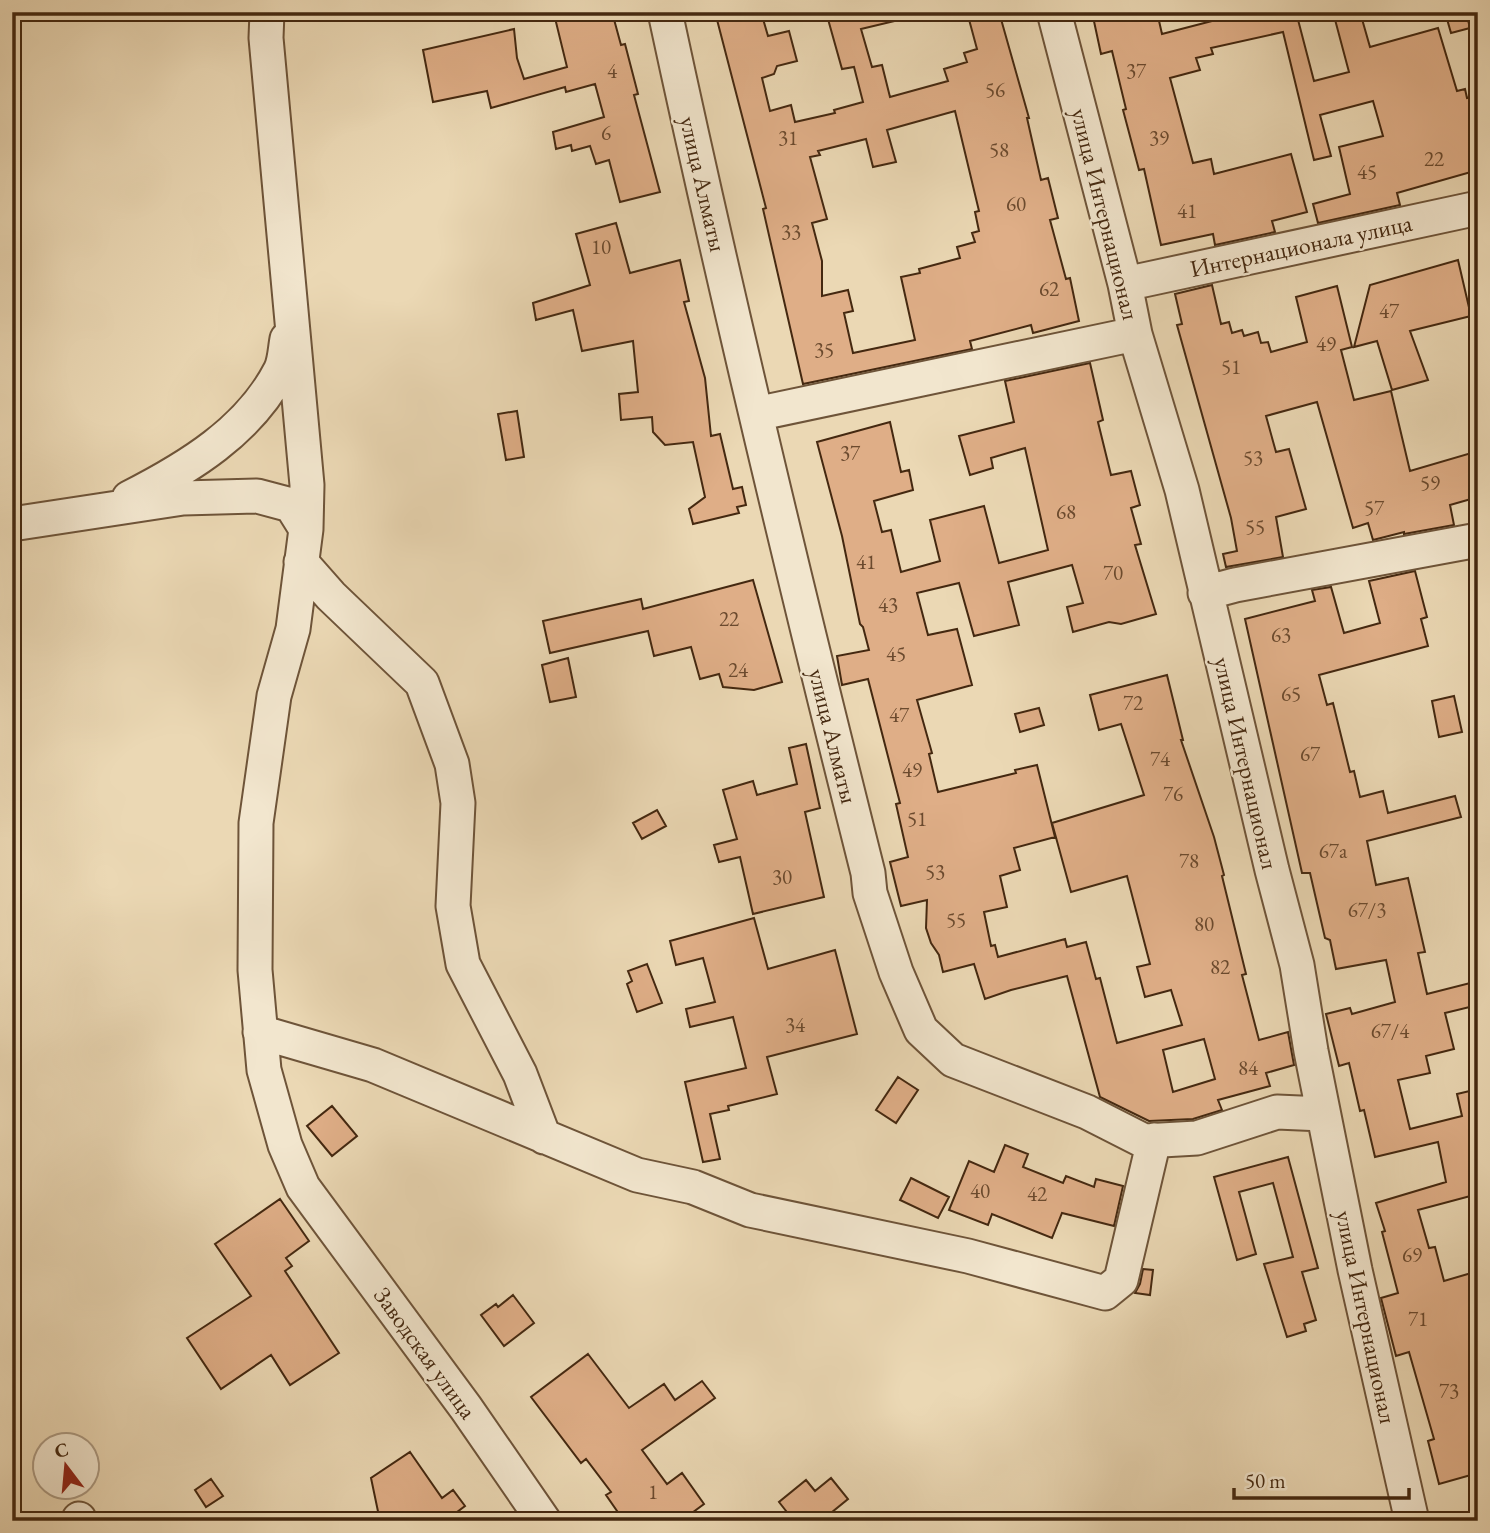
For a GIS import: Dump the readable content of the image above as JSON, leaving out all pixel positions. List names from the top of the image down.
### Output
{
  "streets": {
    "street": [
      "улица Алматы",
      "улица Интернационал",
      "Интернационала улица",
      "Заводская улица"
    ]
  },
  "crossings": [
    ["улица Алматы", "улица Интернационал"],
    ["улица Интернационал", "Интернационала улица"]
  ],
  "house_numbers": [
    "4",
    "37",
    "56",
    "6",
    "31",
    "39",
    "58",
    "22",
    "45",
    "60",
    "41",
    "33",
    "10",
    "62",
    "47",
    "49",
    "35",
    "51",
    "37",
    "53",
    "59",
    "57",
    "68",
    "55",
    "41",
    "70",
    "43",
    "22",
    "63",
    "45",
    "24",
    "65",
    "72",
    "47",
    "67",
    "74",
    "49",
    "76",
    "51",
    "67а",
    "78",
    "53",
    "30",
    "67/3",
    "55",
    "80",
    "82",
    "34",
    "67/4",
    "84",
    "40",
    "42",
    "69",
    "71",
    "73",
    "1"
  ],
  "scale_bar": "50 m",
  "north": "top"
}
